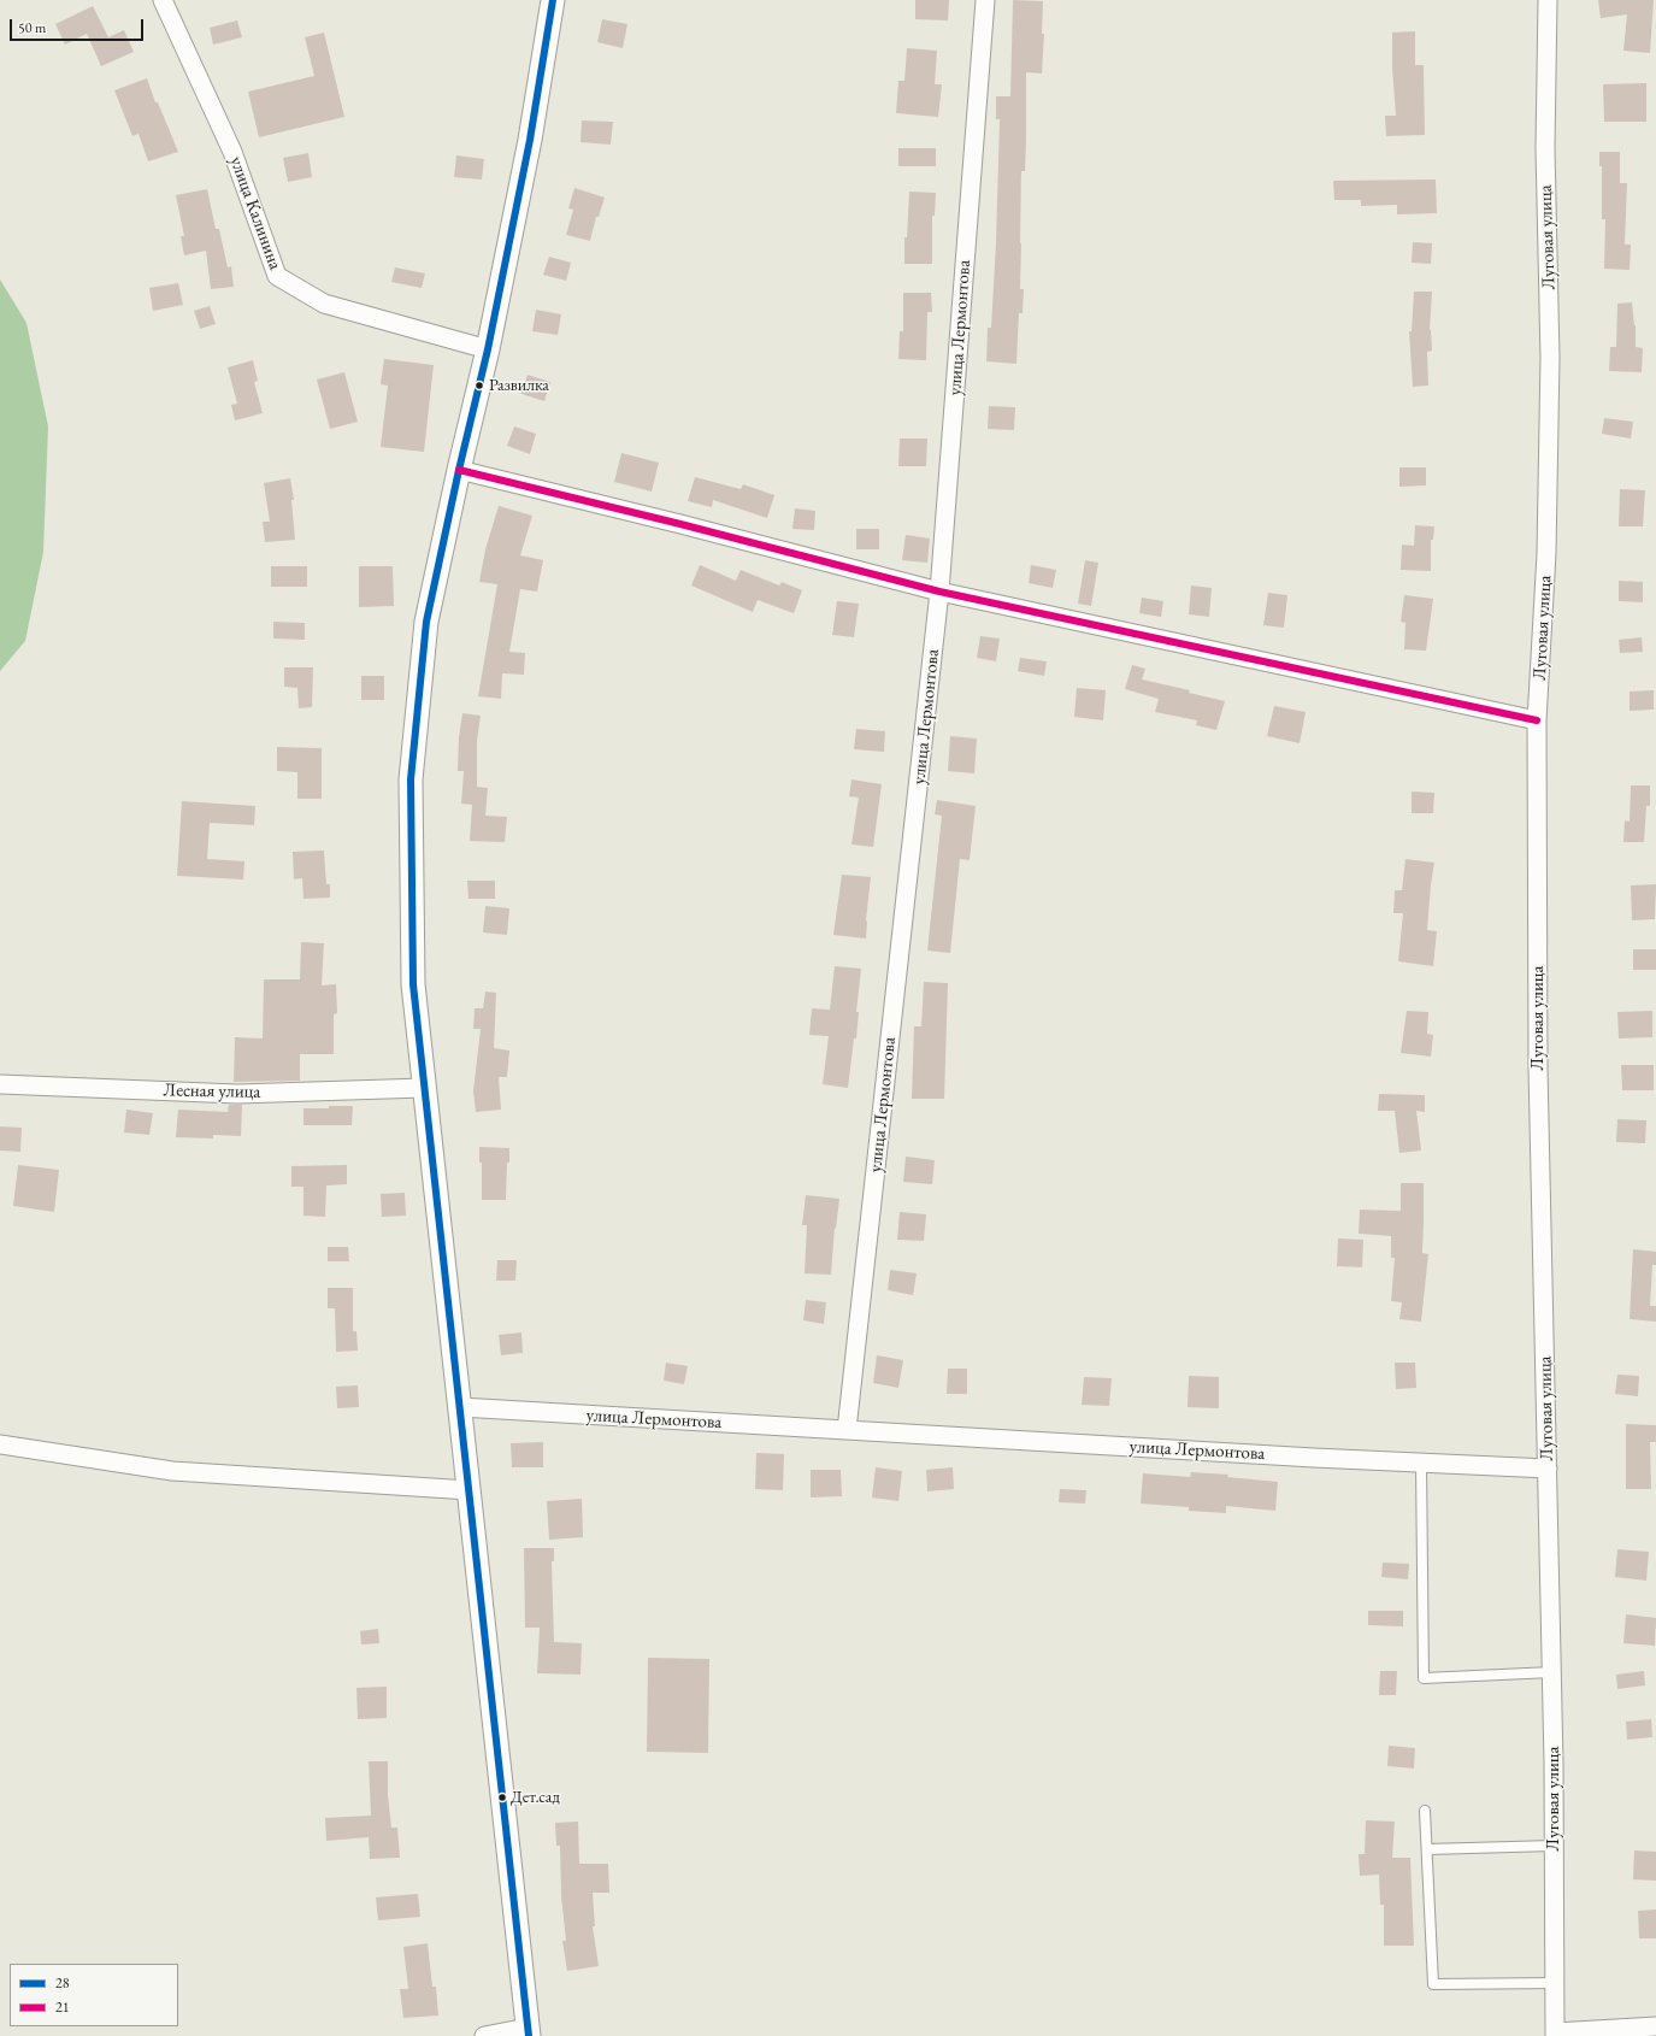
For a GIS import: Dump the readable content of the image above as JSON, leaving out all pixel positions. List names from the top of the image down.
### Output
{
  "streets": {
    "street": [
      "улица Калинина",
      "Луговая улица",
      "улица Лермонтова",
      "Лесная улица"
    ]
  },
  "crossings": [
    ["Луговая улица", "улица Лермонтова"]
  ],
  "places": ["Развилка", "Дет.сад"],
  "lines": ["transit line 28", "transit line 21"],
  "legend": ["28", "21"],
  "scale_bar": "50 m"
}
